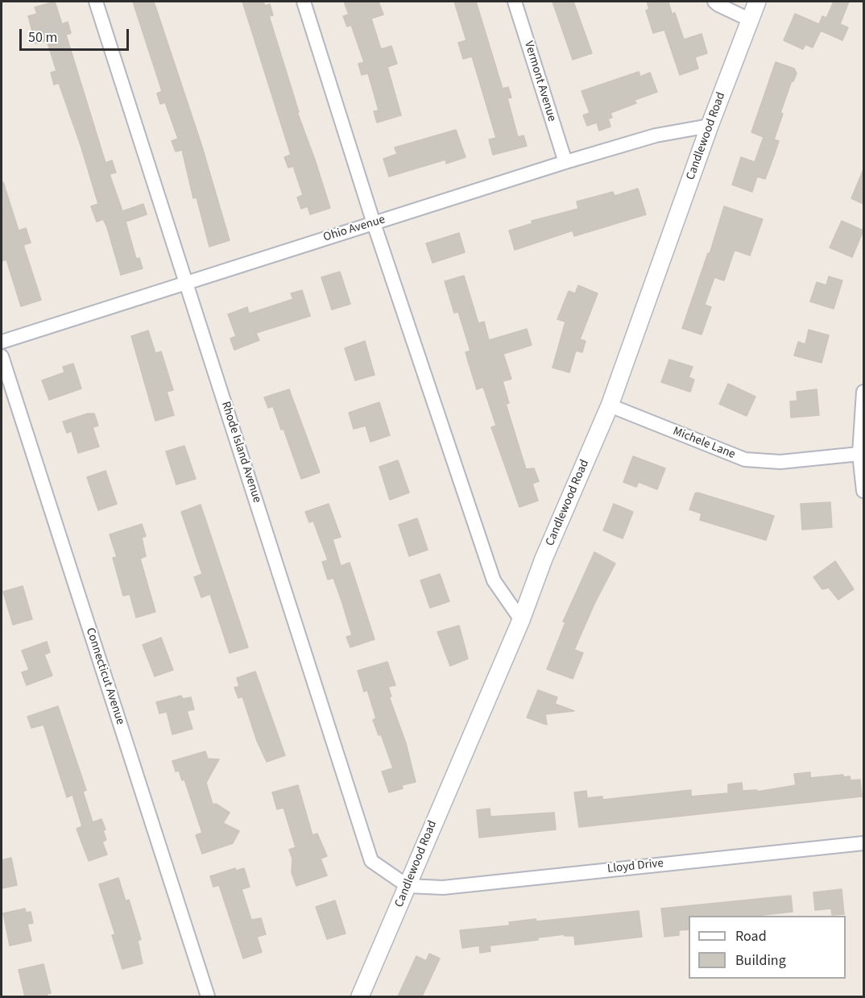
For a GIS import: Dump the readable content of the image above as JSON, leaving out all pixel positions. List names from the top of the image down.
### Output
{
  "streets": {
    "street": [
      "Vermont Avenue",
      "Candlewood Road",
      "Ohio Avenue",
      "Michele Lane",
      "Rhode Island Avenue",
      "Connecticut Avenue",
      "Lloyd Drive"
    ]
  },
  "crossings": [
    ["Vermont Avenue", "Ohio Avenue"],
    ["Candlewood Road", "Ohio Avenue"],
    ["Candlewood Road", "Michele Lane"],
    ["Candlewood Road", "Rhode Island Avenue"],
    ["Candlewood Road", "Lloyd Drive"],
    ["Ohio Avenue", "Rhode Island Avenue"],
    ["Rhode Island Avenue", "Lloyd Drive"]
  ],
  "legend": ["Road", "Building"],
  "scale_bar": "50 m"
}
